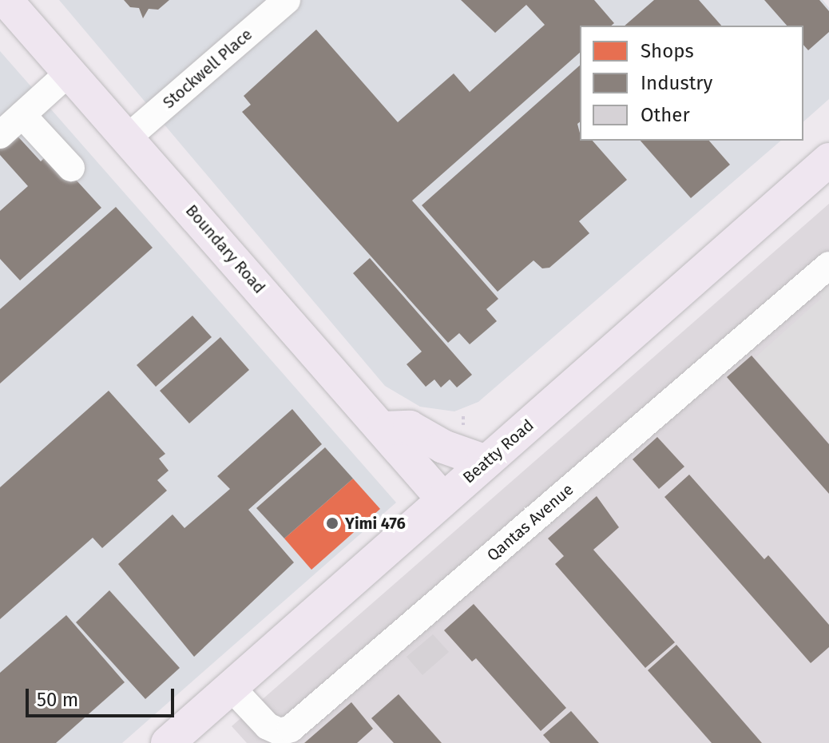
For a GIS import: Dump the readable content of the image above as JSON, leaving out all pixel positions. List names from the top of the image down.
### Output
{
  "streets": {
    "main road": ["Boundary Road", "Beatty Road"],
    "street": ["Stockwell Place", "Qantas Avenue"]
  },
  "crossings": [
    ["Stockwell Place", "Boundary Road"],
    ["Boundary Road", "Beatty Road"],
    ["Beatty Road", "Qantas Avenue"]
  ],
  "places": ["Yimi 476"],
  "legend": ["Shops", "Industry", "Other"],
  "scale_bar": "50 m"
}
